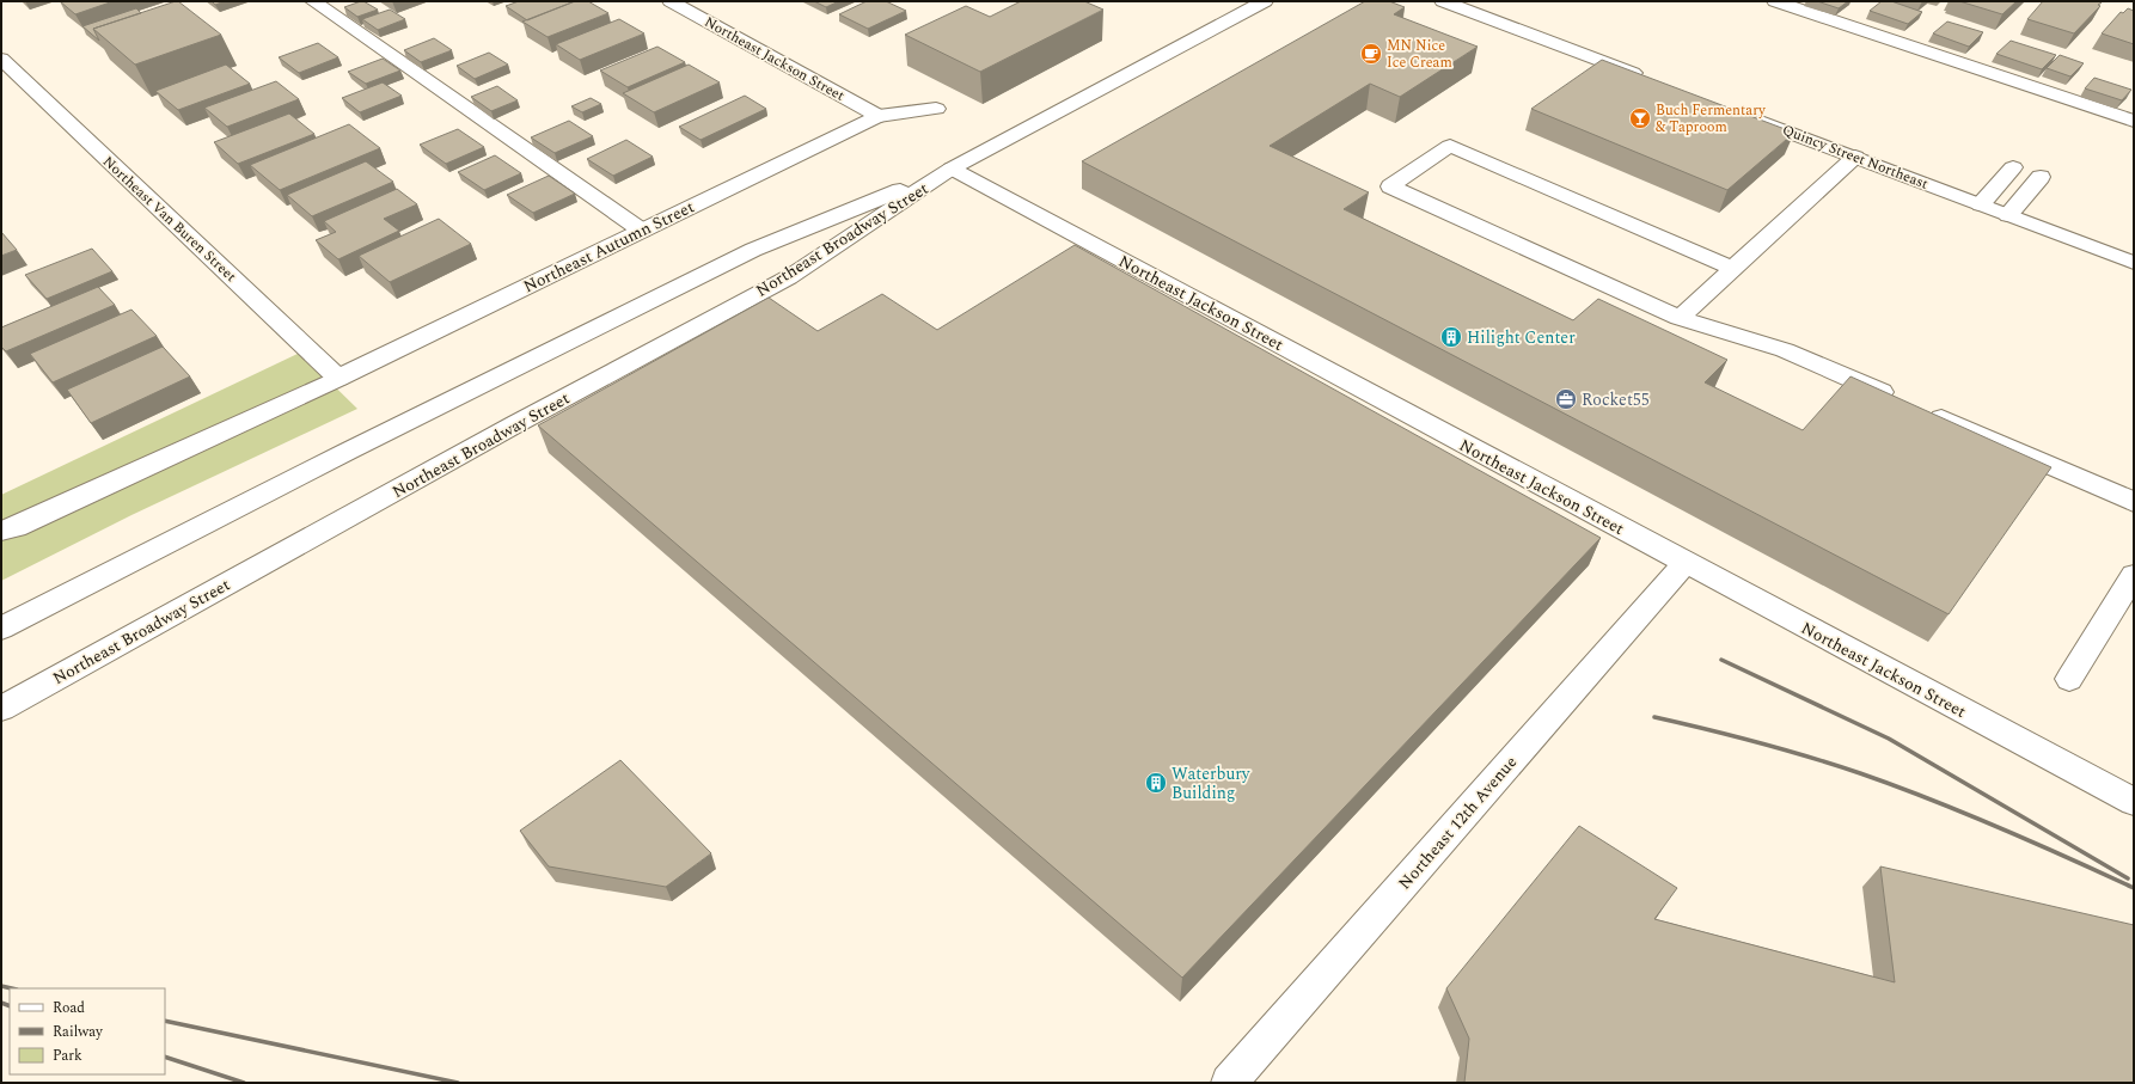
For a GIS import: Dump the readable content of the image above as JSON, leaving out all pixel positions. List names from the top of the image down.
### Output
{
  "streets": {
    "street": [
      "Northeast Jackson Street",
      "Quincy Street Northeast",
      "Northeast Van Buren Street",
      "Northeast Broadway Street",
      "Northeast Autumn Street",
      "Northeast 12th Avenue"
    ]
  },
  "crossings": [
    ["Northeast Jackson Street", "Northeast Broadway Street"],
    ["Northeast Jackson Street", "Northeast Autumn Street"],
    ["Northeast Jackson Street", "Northeast 12th Avenue"],
    ["Northeast Van Buren Street", "Northeast Autumn Street"]
  ],
  "places": {
    "cafe": ["MN Nice Ice Cream"],
    "bar": ["Buch Fermentary & Taproom"],
    "building": ["Hilight Center", "Waterbury Building"],
    "office": ["Rocket55"]
  },
  "legend": ["Road", "Railway", "Park"]
}
